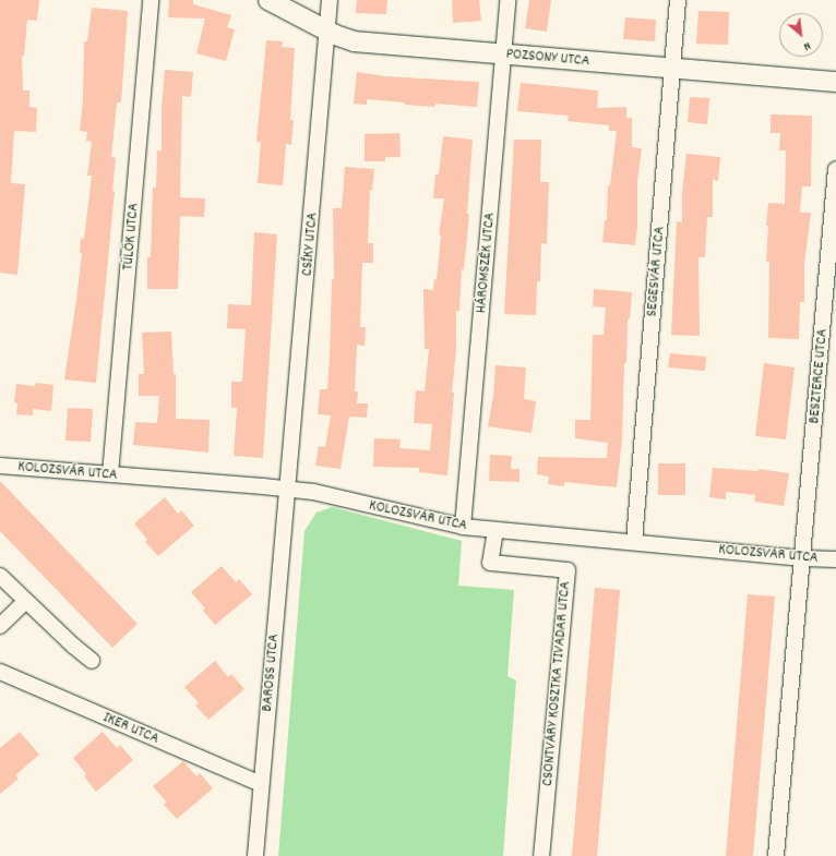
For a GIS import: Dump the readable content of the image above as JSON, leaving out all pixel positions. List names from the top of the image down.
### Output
{
  "streets": {
    "street": [
      "POZSONY UTCA",
      "TÜLÖK UTCA",
      "CSÍKY UTCA",
      "HÁROMSZÉK UTCA",
      "SEGESVÁR UTCA",
      "BESZTERCE UTCA",
      "KOLOZSVÁR UTCA",
      "BAROSS UTCA",
      "CSONTVÁRY KOSZTKA TIVADAR UTCA",
      "IKER UTCA"
    ]
  },
  "crossings": [
    ["POZSONY UTCA", "CSÍKY UTCA"],
    ["POZSONY UTCA", "HÁROMSZÉK UTCA"],
    ["POZSONY UTCA", "SEGESVÁR UTCA"],
    ["TÜLÖK UTCA", "KOLOZSVÁR UTCA"],
    ["CSÍKY UTCA", "KOLOZSVÁR UTCA"],
    ["CSÍKY UTCA", "BAROSS UTCA"],
    ["HÁROMSZÉK UTCA", "KOLOZSVÁR UTCA"],
    ["SEGESVÁR UTCA", "KOLOZSVÁR UTCA"],
    ["BESZTERCE UTCA", "KOLOZSVÁR UTCA"],
    ["KOLOZSVÁR UTCA", "BAROSS UTCA"],
    ["KOLOZSVÁR UTCA", "CSONTVÁRY KOSZTKA TIVADAR UTCA"],
    ["BAROSS UTCA", "IKER UTCA"]
  ],
  "north": "bottom right"
}
